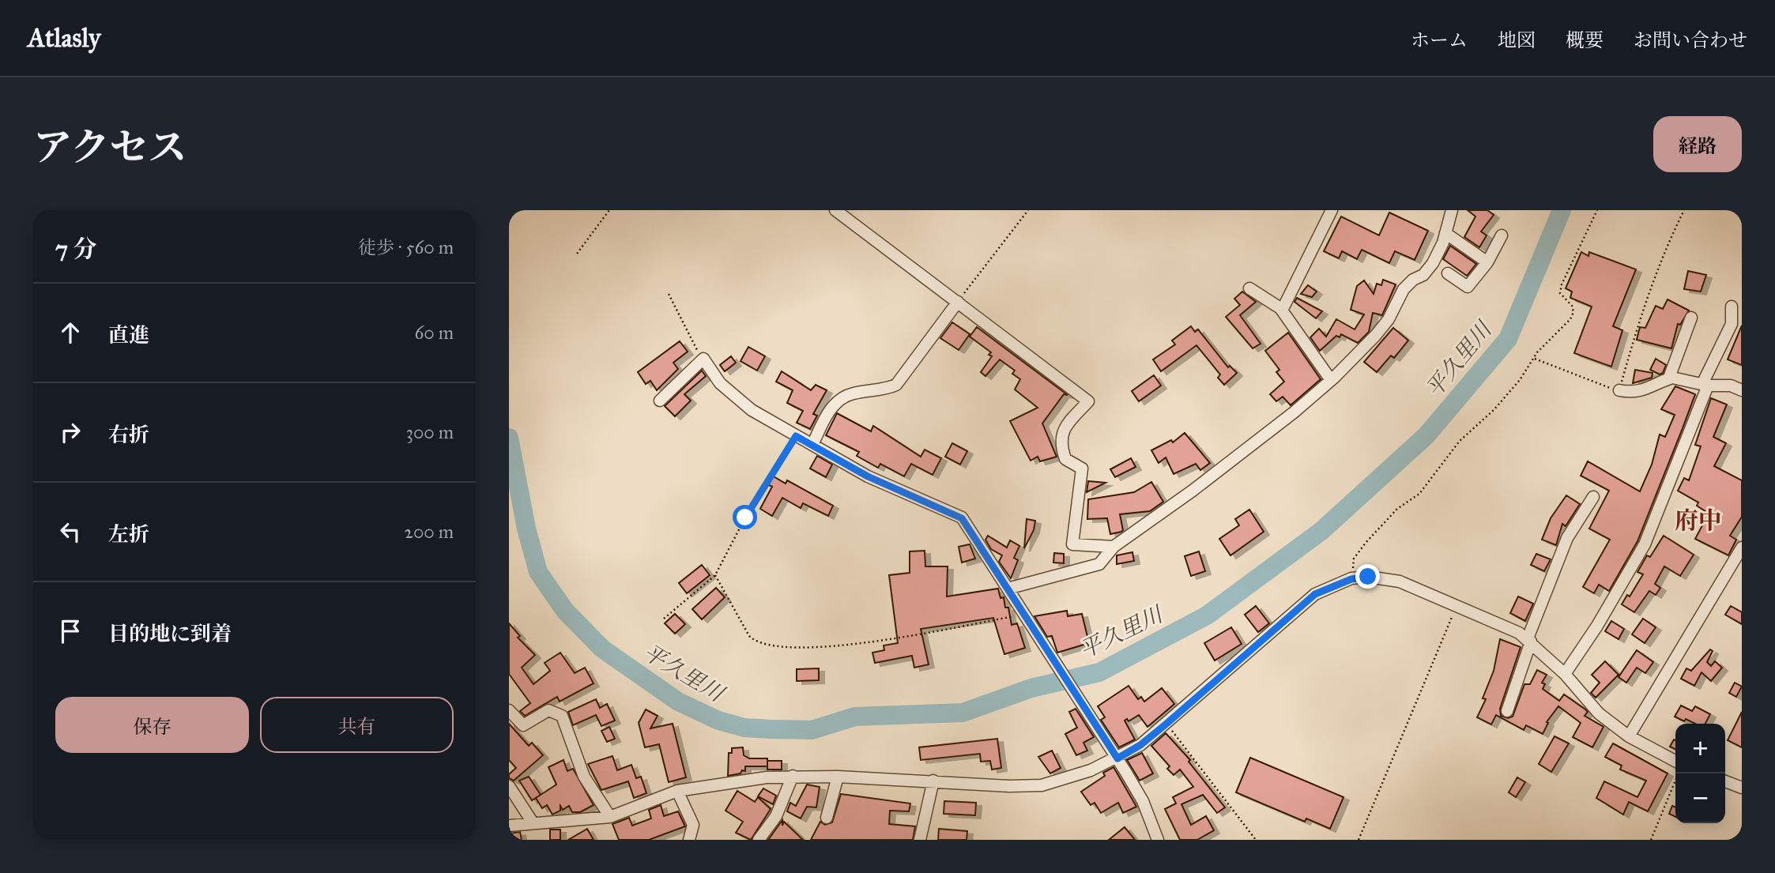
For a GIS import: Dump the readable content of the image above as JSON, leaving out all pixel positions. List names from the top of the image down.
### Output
{
  "districts": ["府中"],
  "water": ["平久里川"],
  "page": {
    "header": "Atlasly",
    "nav": [
      "ホーム",
      "地図",
      "概要",
      "お問い合わせ"
    ],
    "title": "アクセス",
    "buttons": [
      "経路",
      ["保存", "共有"]
    ],
    "heading": ["7 分", "徒歩 · 560 m"],
    "list": [
      ["直進", "60 m"],
      ["右折", "300 m"],
      ["左折", "200 m"],
      "目的地に到着"
    ],
    "map_buttons": ["+", "−"]
  }
}
